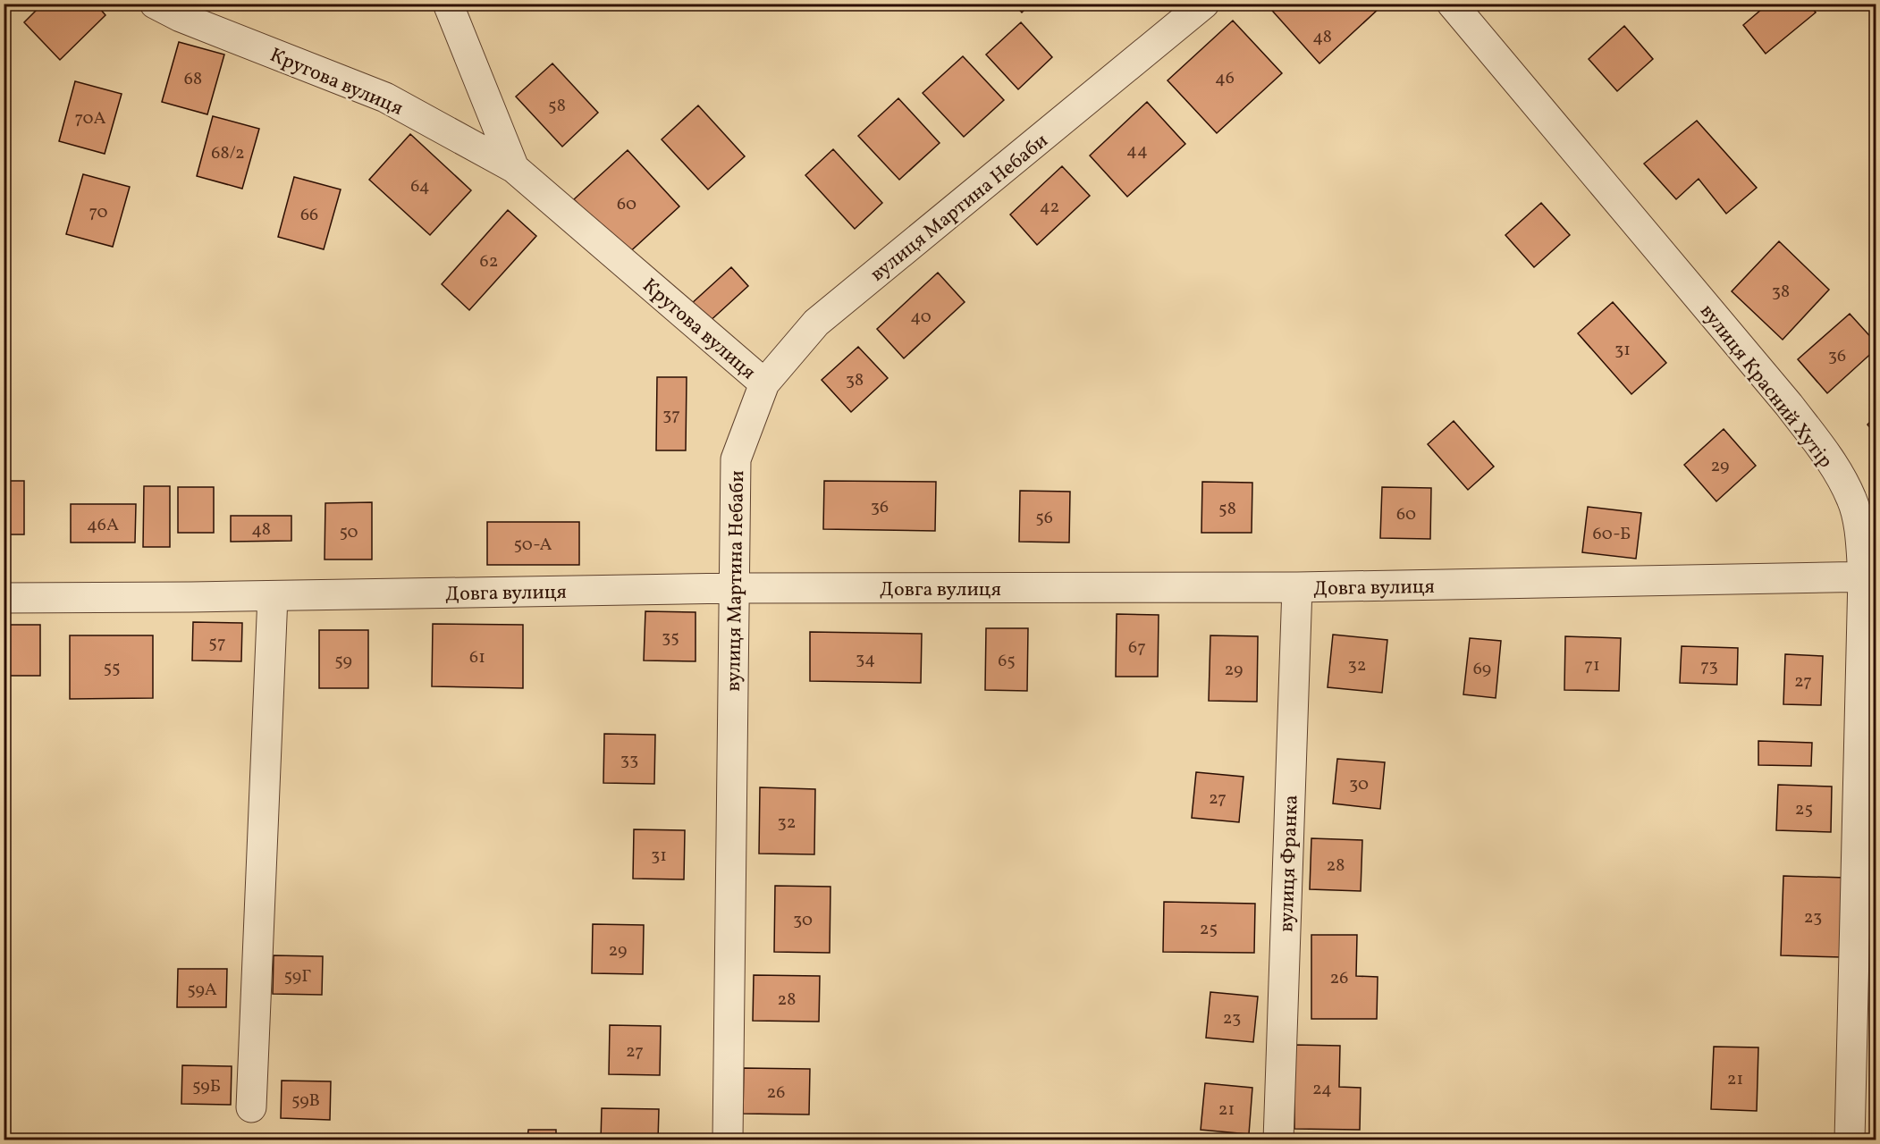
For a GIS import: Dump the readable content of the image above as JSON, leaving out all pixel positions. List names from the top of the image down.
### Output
{
  "streets": {
    "street": [
      "Кругова вулиця",
      "вулиця Мартина Небаби",
      "вулиця Красний Хутір",
      "Довга вулиця",
      "вулиця Франка"
    ]
  },
  "crossings": [
    ["Кругова вулиця", "вулиця Мартина Небаби"],
    ["вулиця Мартина Небаби", "Довга вулиця"],
    ["вулиця Красний Хутір", "Довга вулиця"],
    ["Довга вулиця", "вулиця Франка"]
  ],
  "house_numbers": [
    "48",
    "46",
    "68",
    "58",
    "70А",
    "44",
    "68/2",
    "64",
    "60",
    "42",
    "70",
    "66",
    "62",
    "38",
    "40",
    "31",
    "36",
    "38",
    "37",
    "29",
    "36",
    "58",
    "60",
    "56",
    "46А",
    "48",
    "50",
    "60-Б",
    "50-А",
    "35",
    "57",
    "67",
    "61",
    "34",
    "59",
    "65",
    "32",
    "71",
    "73",
    "55",
    "69",
    "29",
    "27",
    "33",
    "30",
    "27",
    "25",
    "32",
    "31",
    "28",
    "23",
    "30",
    "25",
    "29",
    "59Г",
    "26",
    "59А",
    "28",
    "23",
    "27",
    "21",
    "59Б",
    "24",
    "26",
    "59В",
    "21"
  ]
}
